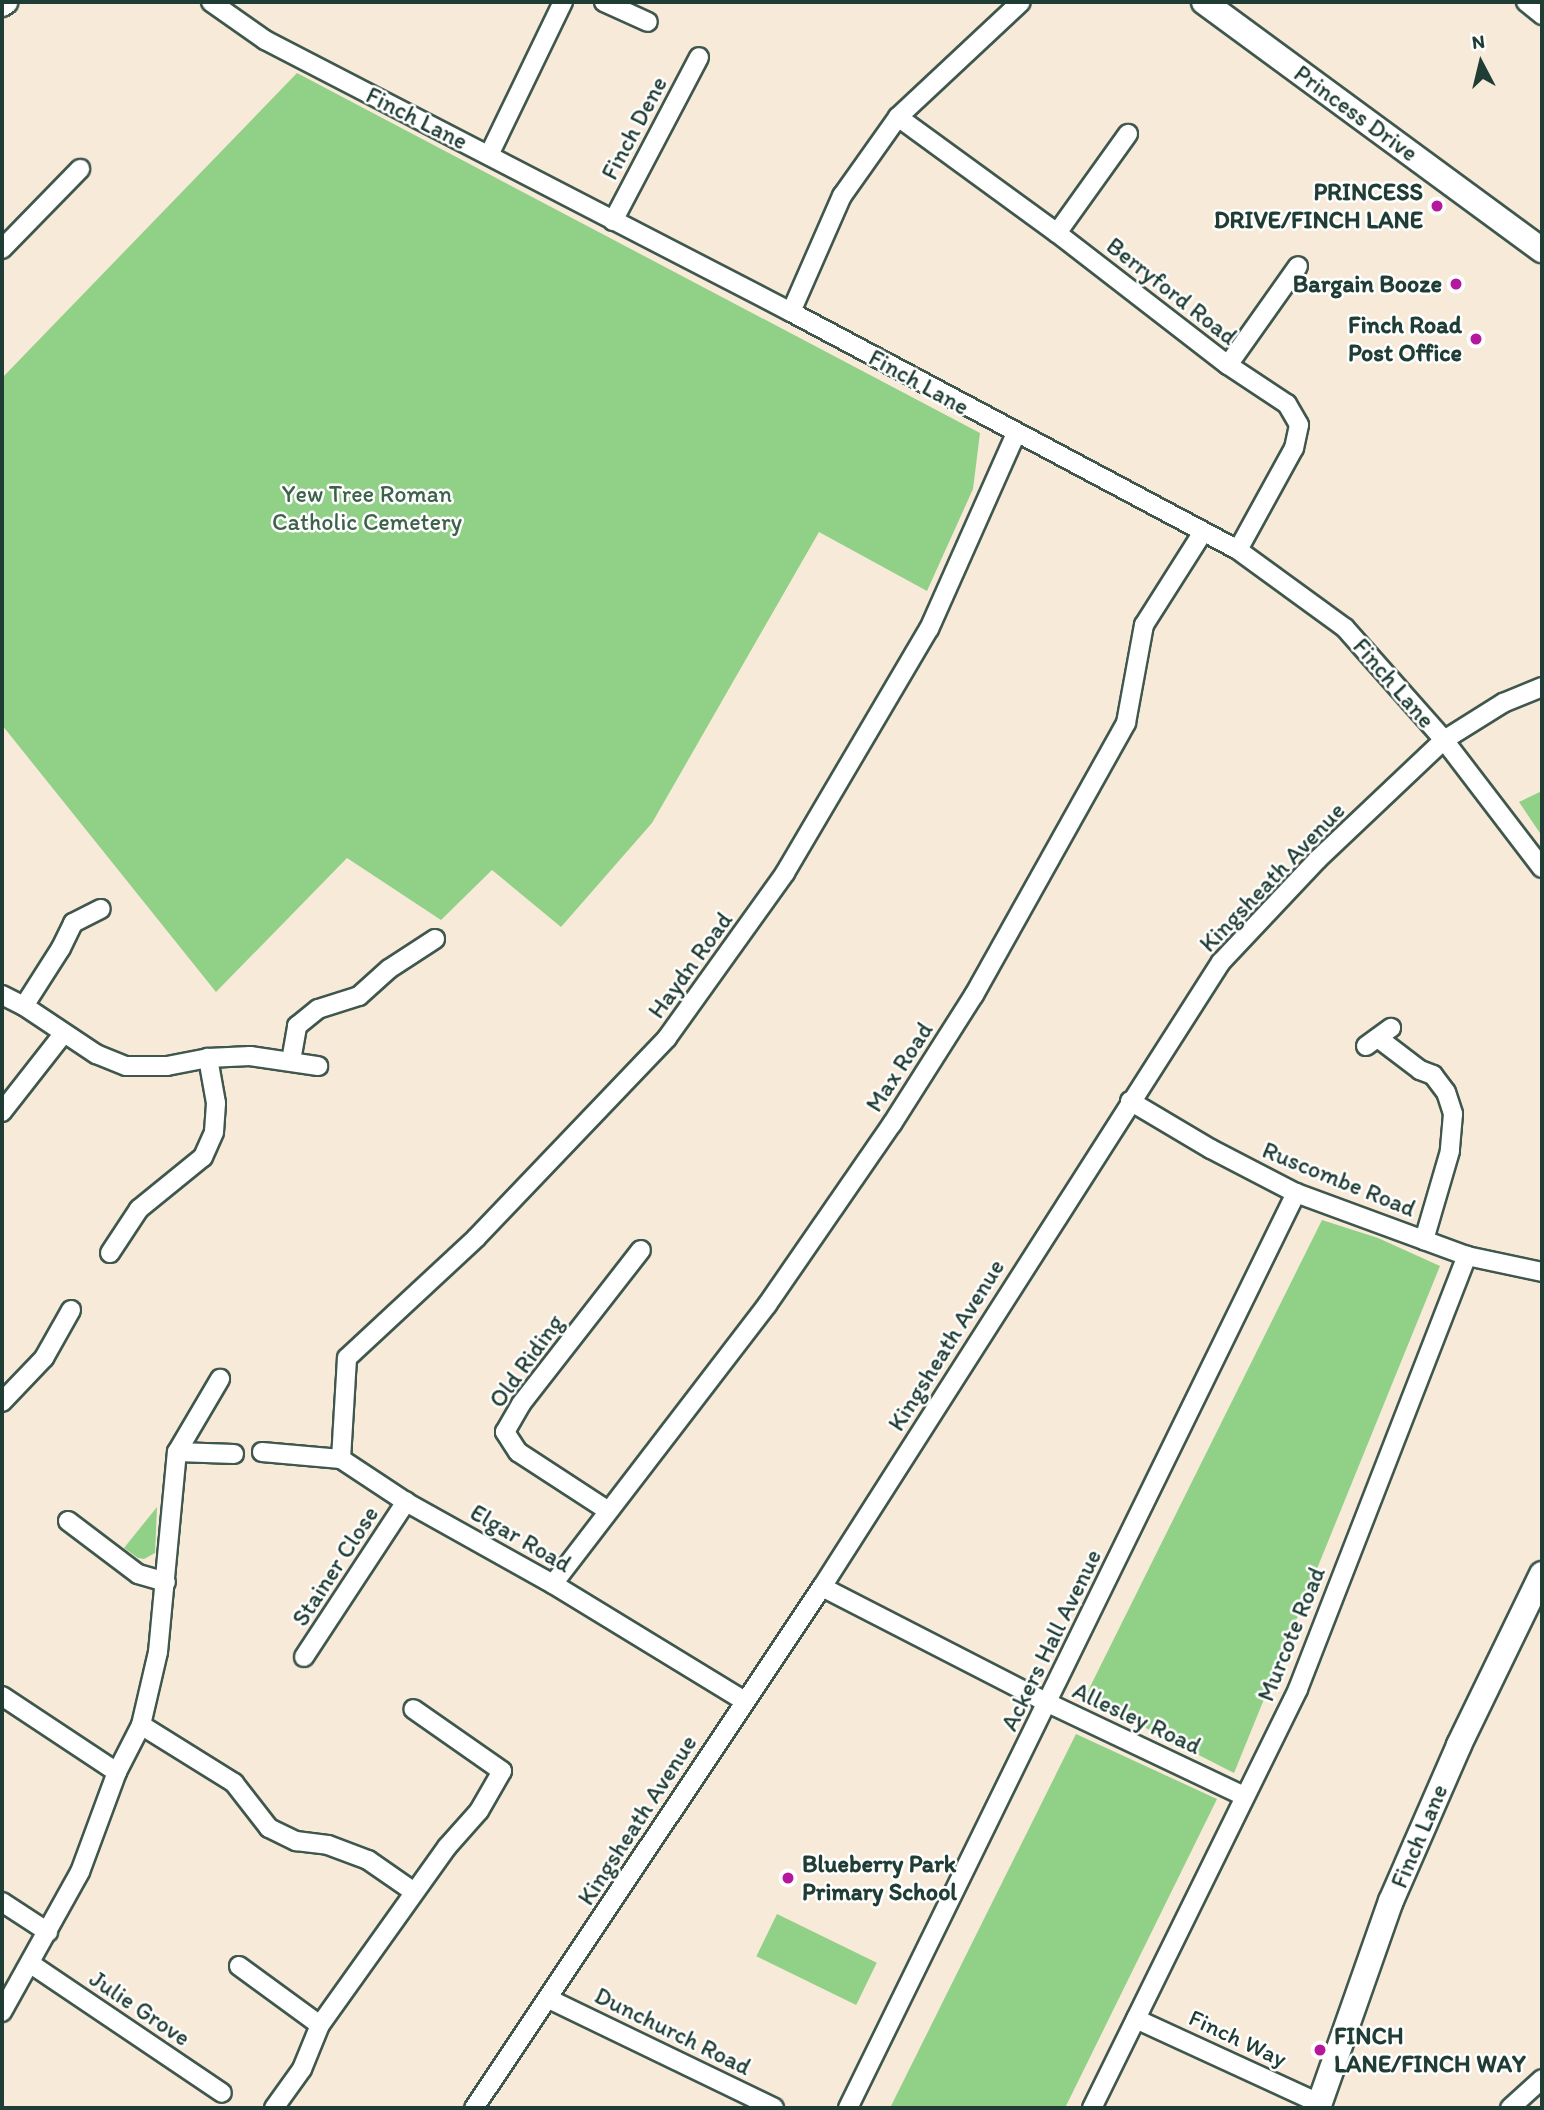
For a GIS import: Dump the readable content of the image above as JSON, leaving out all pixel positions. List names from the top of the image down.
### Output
{
  "streets": {
    "street": [
      "Princess Drive",
      "Finch Lane",
      "Finch Dene",
      "Berryford Road",
      "Kingsheath Avenue",
      "Haydn Road",
      "Max Road",
      "Ruscombe Road",
      "Old Riding",
      "Elgar Road",
      "Stainer Close",
      "Murcote Road",
      "Ackers Hall Avenue",
      "Allesley Road",
      "Julie Grove",
      "Dunchurch Road",
      "Finch Way"
    ]
  },
  "crossings": [
    ["Finch Lane", "Finch Dene"],
    ["Finch Lane", "Berryford Road"],
    ["Finch Lane", "Kingsheath Avenue"],
    ["Finch Lane", "Haydn Road"],
    ["Finch Lane", "Max Road"],
    ["Finch Lane", "Finch Way"],
    ["Kingsheath Avenue", "Ruscombe Road"],
    ["Kingsheath Avenue", "Elgar Road"],
    ["Kingsheath Avenue", "Allesley Road"],
    ["Kingsheath Avenue", "Dunchurch Road"],
    ["Haydn Road", "Elgar Road"],
    ["Max Road", "Old Riding"],
    ["Max Road", "Elgar Road"],
    ["Ruscombe Road", "Murcote Road"],
    ["Ruscombe Road", "Ackers Hall Avenue"],
    ["Elgar Road", "Stainer Close"],
    ["Murcote Road", "Allesley Road"],
    ["Murcote Road", "Finch Way"],
    ["Ackers Hall Avenue", "Allesley Road"]
  ],
  "parks": ["Yew Tree Roman Catholic Cemetery"],
  "places": [
    "PRINCESS DRIVE/FINCH LANE",
    "Bargain Booze",
    "Finch Road Post Office",
    "Blueberry Park Primary School",
    "FINCH LANE/FINCH WAY"
  ],
  "north": "top"
}
